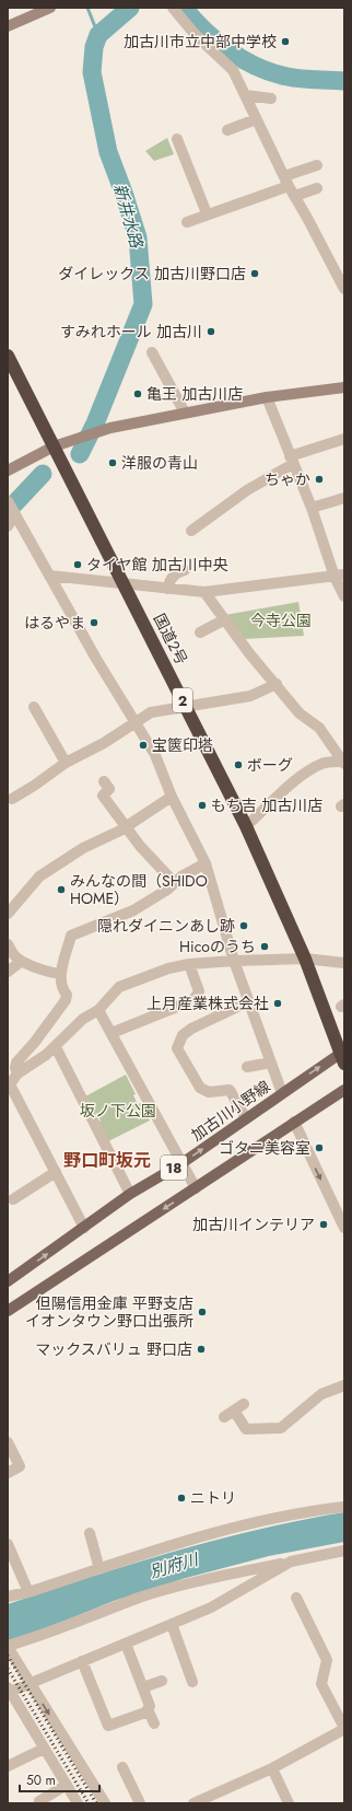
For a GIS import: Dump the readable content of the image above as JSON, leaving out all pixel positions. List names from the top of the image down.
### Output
{
  "streets": {
    "highway": ["国道2号", "2"],
    "main road": ["加古川小野線", "18"]
  },
  "crossings": [
    ["国道2号", "加古川小野線"]
  ],
  "districts": ["野口町坂元"],
  "water": ["新井水路", "別府川"],
  "parks": ["今寺公園", "坂ノ下公園"],
  "places": [
    "加古川市立中部中学校",
    "ダイレックス 加古川野口店",
    "すみれホール 加古川",
    "亀王 加古川店",
    "洋服の青山",
    "ちゃか",
    "タイヤ館 加古川中央",
    "はるやま",
    "宝篋印塔",
    "ボーグ",
    "もち吉 加古川店",
    "みんなの間（SHIDO HOME）",
    "隠れダイニンあし跡",
    "Hicoのうち",
    "上月産業株式会社",
    "ゴタニ美容室",
    "加古川インテリア",
    "但陽信用金庫 平野支店 イオンタウン野口出張所",
    "マックスバリュ 野口店",
    "ニトリ"
  ],
  "scale_bar": "50 m"
}
